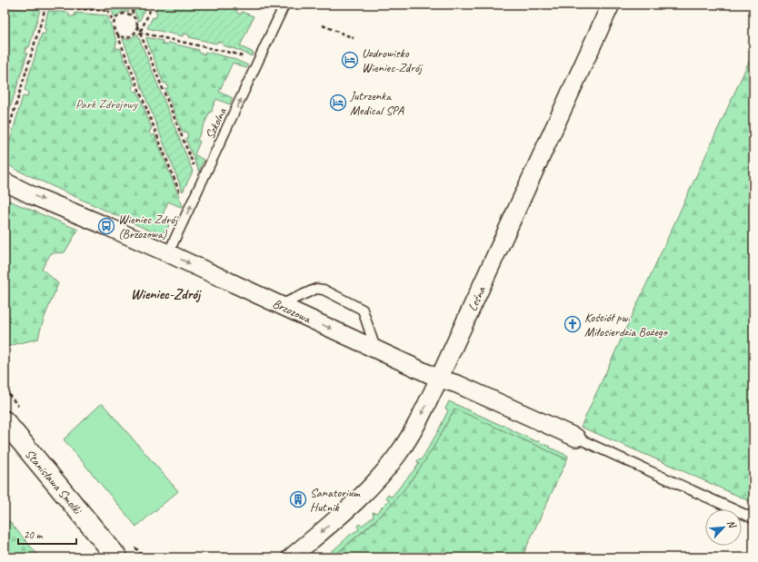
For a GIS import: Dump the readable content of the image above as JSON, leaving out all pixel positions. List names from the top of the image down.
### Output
{
  "streets": {
    "street": ["Leśna", "Brzozowa", "Stanisława Smolki"],
    "lane": ["Szkolna"]
  },
  "crossings": [
    ["Szkolna", "Brzozowa"],
    ["Leśna", "Brzozowa"]
  ],
  "one_way": ["Szkolna", "Leśna", "Brzozowa"],
  "districts": ["Wieniec-Zdrój"],
  "parks": ["Park Zdrojowy"],
  "places": {
    "hotel": ["Uzdrowisko Wieniec-Zdrój", "Jutrzenka Medical SPA"],
    "bus stop": ["Wieniec Zdrój (Brzozowa)"],
    "church": ["Kościół pw. Miłosierdzia Bożego"],
    "building": ["Sanatorium Hutnik"]
  },
  "scale_bar": "20 m",
  "north": "top right"
}
